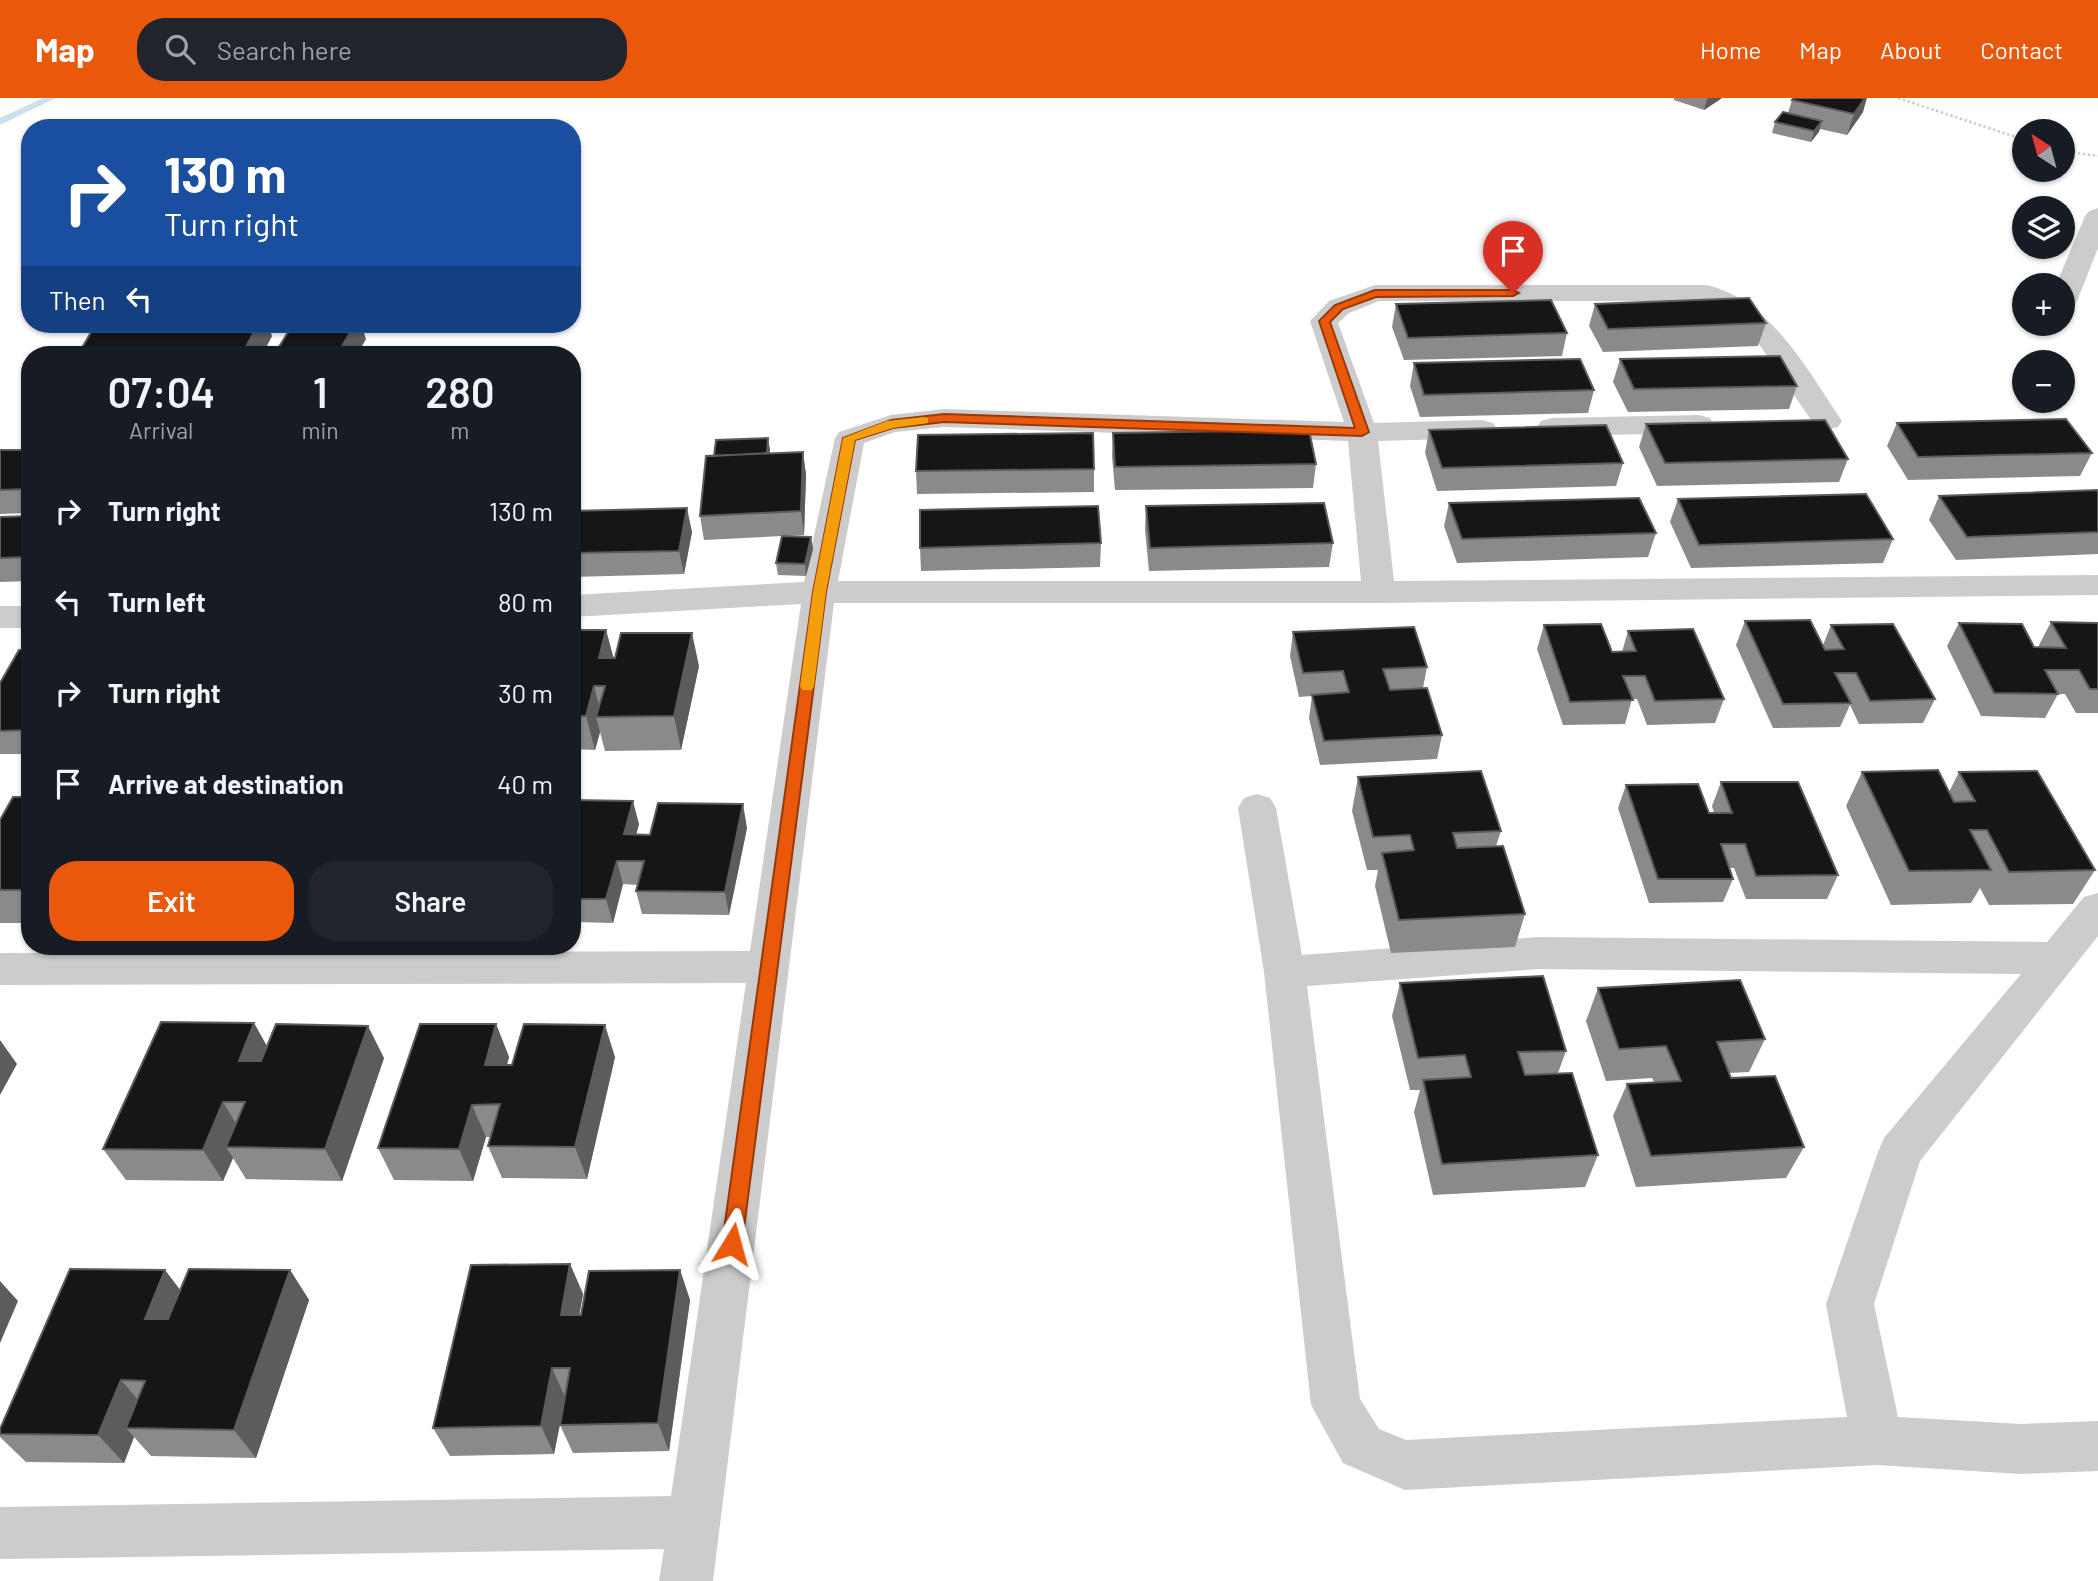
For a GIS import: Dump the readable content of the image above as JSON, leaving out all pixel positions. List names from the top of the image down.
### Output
{
  "north": "top left",
  "page": {
    "header": "Map",
    "search": "Search here",
    "nav": [
      "Home",
      "Map",
      "About",
      "Contact"
    ],
    "map_buttons": ["+", "−"],
    "turn": ["130 m", "Turn right"],
    "then": "Then",
    "eta": [
      "07:04",
      "Arrival",
      "1",
      "min",
      "280",
      "m"
    ],
    "list": [
      {
        "name": "Turn right",
        "value": "130 m"
      },
      {
        "name": "Turn left",
        "value": "80 m"
      },
      {
        "name": "Turn right",
        "value": "30 m"
      },
      {
        "name": "Arrive at destination",
        "value": "40 m"
      }
    ],
    "buttons": ["Exit", "Share"]
  }
}
